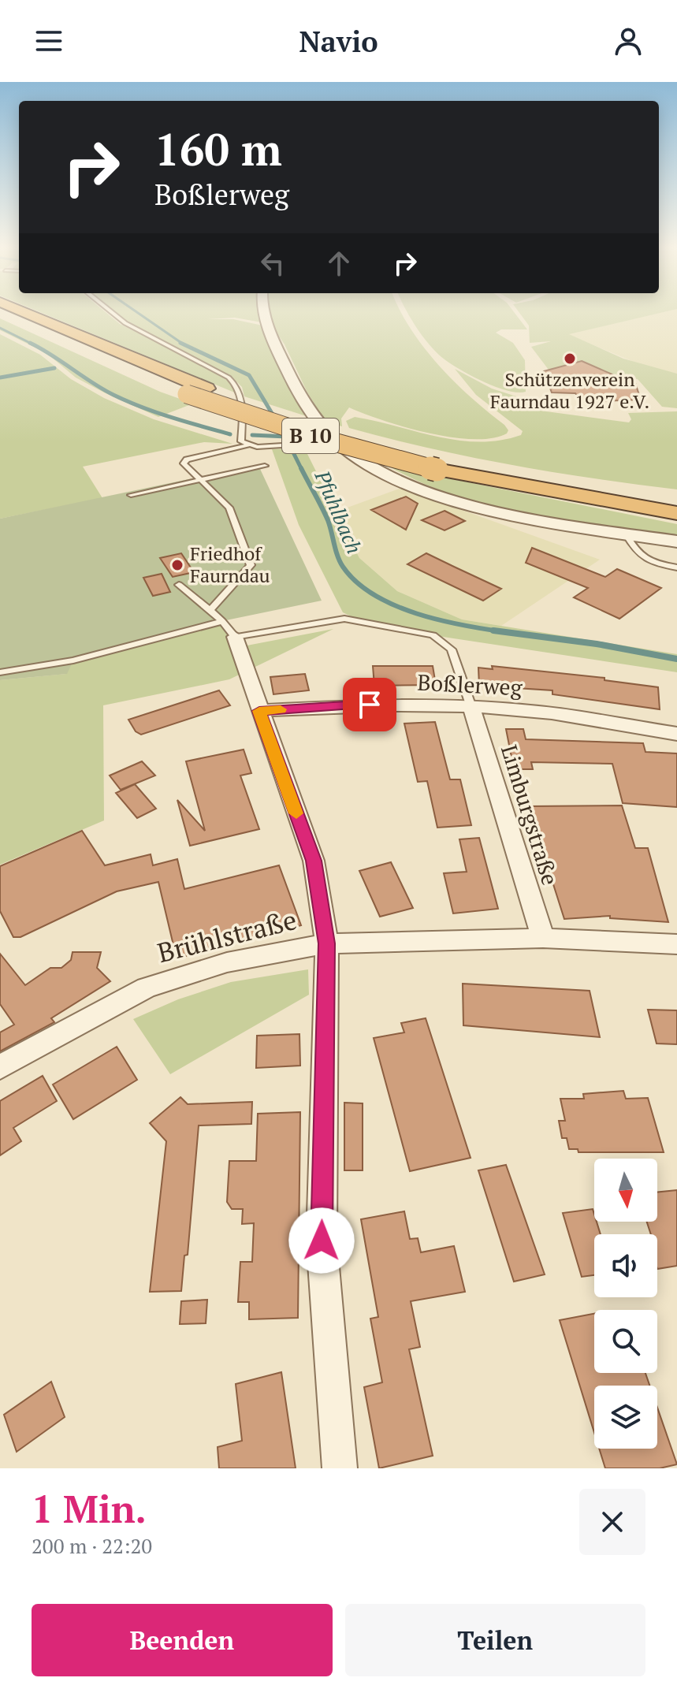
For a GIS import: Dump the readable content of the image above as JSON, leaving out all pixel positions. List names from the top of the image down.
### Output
{
  "streets": {
    "highway": ["B 10"],
    "street": ["Boßlerweg", "Limburgstraße", "Brühlstraße"]
  },
  "crossings": [
    ["Boßlerweg", "Limburgstraße"],
    ["Limburgstraße", "Brühlstraße"]
  ],
  "water": ["Pfuhlbach"],
  "places": ["Schützenverein Faurndau 1927 e.V.", "Friedhof Faurndau"],
  "north": "bottom",
  "page": {
    "header": "Navio",
    "turn": ["160 m", "Boßlerweg"],
    "heading": ["1 Min.", "200 m · 22:20"],
    "buttons": ["Beenden", "Teilen"]
  }
}
